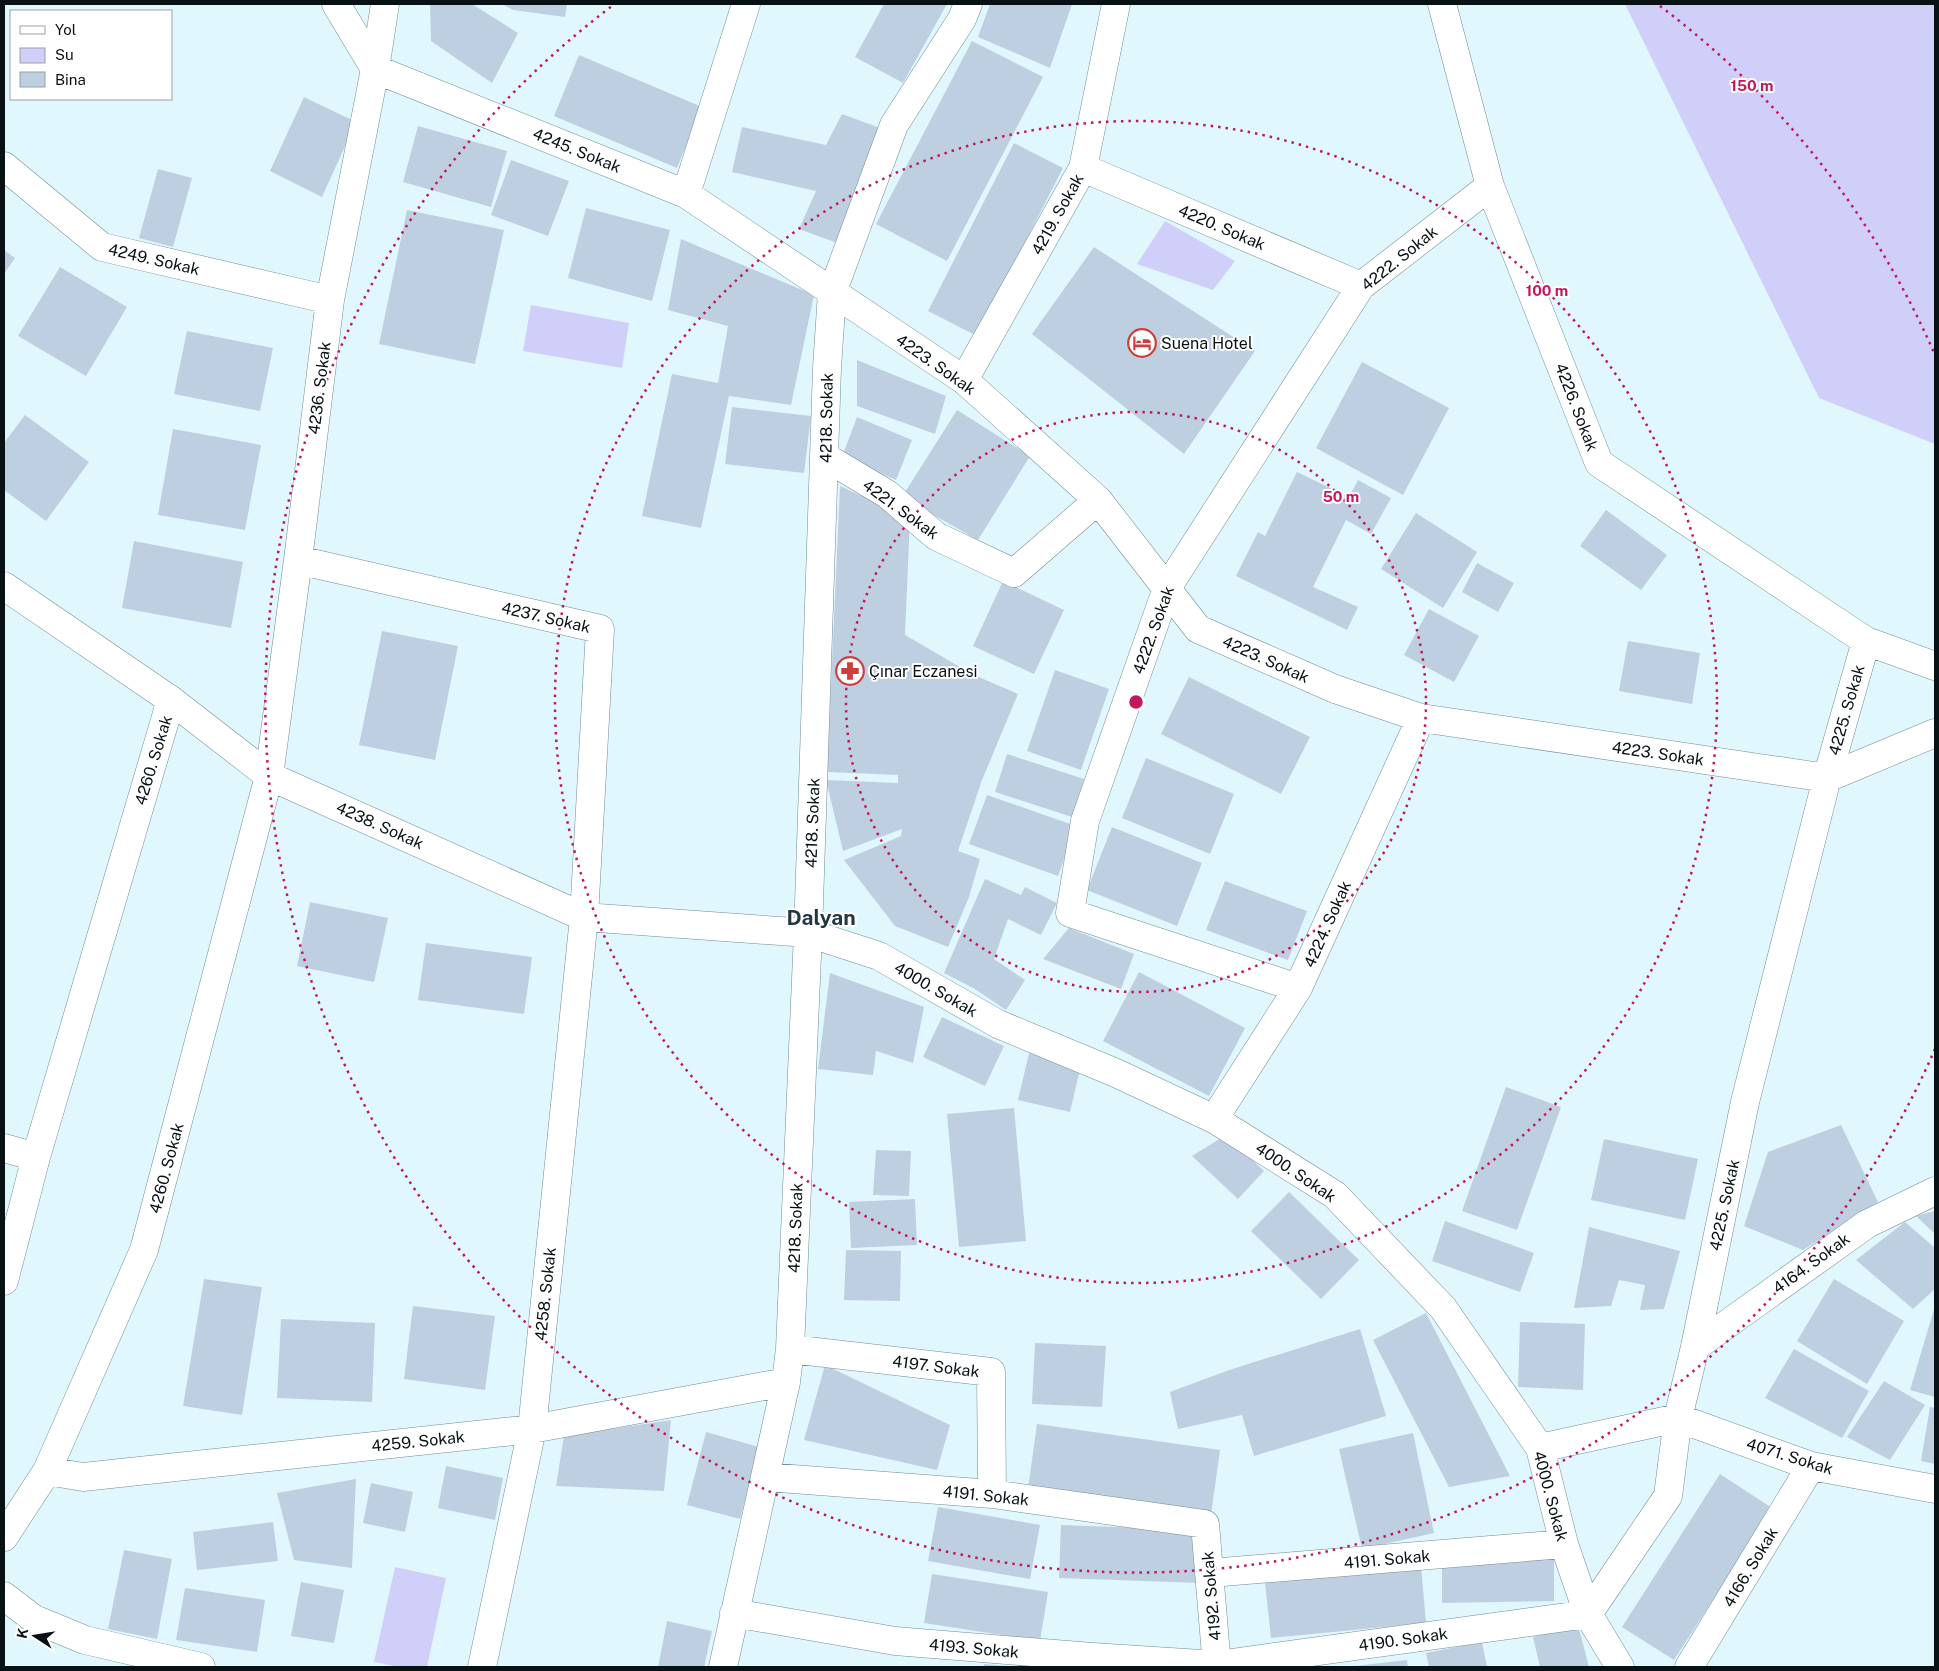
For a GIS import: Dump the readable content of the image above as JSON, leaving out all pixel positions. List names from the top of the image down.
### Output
{
  "streets": {
    "street": [
      "4245. Sokak",
      "4219. Sokak",
      "4220. Sokak",
      "4222. Sokak",
      "4249. Sokak",
      "4223. Sokak",
      "4236. Sokak",
      "4226. Sokak",
      "4218. Sokak",
      "4221. Sokak",
      "4237. Sokak",
      "4225. Sokak",
      "4260. Sokak",
      "4238. Sokak",
      "4224. Sokak",
      "4000. Sokak",
      "4164. Sokak",
      "4258. Sokak",
      "4197. Sokak",
      "4259. Sokak",
      "4071. Sokak",
      "4191. Sokak",
      "4166. Sokak",
      "4192. Sokak",
      "4190. Sokak",
      "4193. Sokak"
    ]
  },
  "crossings": [
    ["4245. Sokak", "4223. Sokak"],
    ["4245. Sokak", "4236. Sokak"],
    ["4245. Sokak", "4218. Sokak"],
    ["4219. Sokak", "4220. Sokak"],
    ["4219. Sokak", "4223. Sokak"],
    ["4220. Sokak", "4222. Sokak"],
    ["4222. Sokak", "4223. Sokak"],
    ["4222. Sokak", "4226. Sokak"],
    ["4222. Sokak", "4224. Sokak"],
    ["4249. Sokak", "4236. Sokak"],
    ["4223. Sokak", "4218. Sokak"],
    ["4223. Sokak", "4221. Sokak"],
    ["4223. Sokak", "4225. Sokak"],
    ["4223. Sokak", "4224. Sokak"],
    ["4236. Sokak", "4237. Sokak"],
    ["4236. Sokak", "4260. Sokak"],
    ["4236. Sokak", "4238. Sokak"],
    ["4226. Sokak", "4225. Sokak"],
    ["4218. Sokak", "4221. Sokak"],
    ["4218. Sokak", "4238. Sokak"],
    ["4218. Sokak", "4000. Sokak"],
    ["4218. Sokak", "4197. Sokak"],
    ["4218. Sokak", "4259. Sokak"],
    ["4218. Sokak", "4191. Sokak"],
    ["4218. Sokak", "4193. Sokak"],
    ["4237. Sokak", "4238. Sokak"],
    ["4237. Sokak", "4258. Sokak"],
    ["4225. Sokak", "4000. Sokak"],
    ["4225. Sokak", "4164. Sokak"],
    ["4225. Sokak", "4071. Sokak"],
    ["4225. Sokak", "4190. Sokak"],
    ["4260. Sokak", "4238. Sokak"],
    ["4260. Sokak", "4259. Sokak"],
    ["4238. Sokak", "4000. Sokak"],
    ["4238. Sokak", "4258. Sokak"],
    ["4224. Sokak", "4000. Sokak"],
    ["4000. Sokak", "4191. Sokak"],
    ["4000. Sokak", "4190. Sokak"],
    ["4258. Sokak", "4259. Sokak"],
    ["4197. Sokak", "4191. Sokak"],
    ["4071. Sokak", "4166. Sokak"],
    ["4191. Sokak", "4192. Sokak"],
    ["4192. Sokak", "4190. Sokak"],
    ["4192. Sokak", "4193. Sokak"],
    ["4190. Sokak", "4193. Sokak"]
  ],
  "districts": ["Dalyan"],
  "places": {
    "hotel": ["Suena Hotel"],
    "pharmacy": ["Çınar Eczanesi"]
  },
  "legend": ["Yol", "Su", "Bina"],
  "north": "left",
  "rings": ["150 m", "100 m", "50 m"]
}
